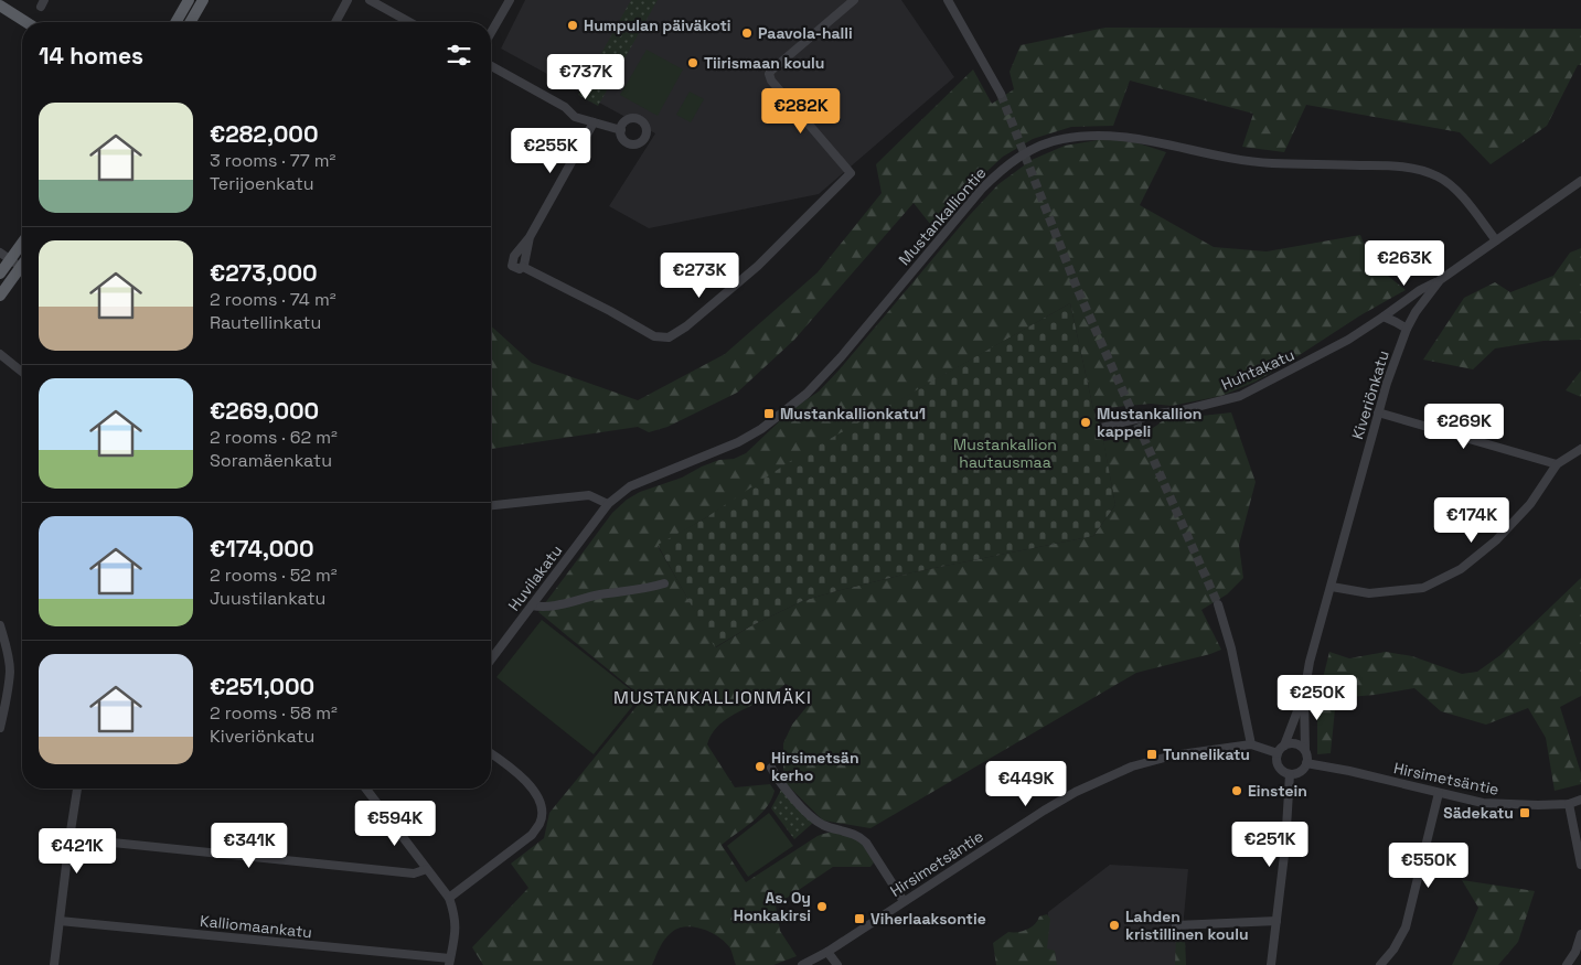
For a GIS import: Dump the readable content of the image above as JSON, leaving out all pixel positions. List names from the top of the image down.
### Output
{
  "streets": {
    "street": [
      "Mustankalliontie",
      "Huhtakatu",
      "Kiveriönkatu",
      "Huvilakatu",
      "Hirsimetsäntie",
      "Kalliomaankatu"
    ]
  },
  "crossings": [
    ["Mustankalliontie", "Kiveriönkatu"],
    ["Mustankalliontie", "Huvilakatu"],
    ["Huhtakatu", "Kiveriönkatu"],
    ["Kiveriönkatu", "Hirsimetsäntie"]
  ],
  "districts": ["MUSTANKALLIONMÄKI"],
  "parks": ["Mustankallion hautausmaa"],
  "places": {
    "other": [
      "Humpulan päiväkoti",
      "Paavola-halli",
      "Tiirismaan koulu",
      "Mustankallion kappeli",
      "Hirsimetsän kerho",
      "Einstein",
      "As. Oy Honkakirsi",
      "Lahden kristillinen koulu"
    ],
    "transit": [
      "Mustankallionkatu1",
      "Tunnelikatu",
      "Sädekatu",
      "Viherlaaksontie"
    ]
  },
  "page": {
    "heading": "14 homes",
    "price": [
      "€737K",
      "€282K",
      "€255K",
      "€263K",
      "€273K",
      "€269K",
      "€174K",
      "€250K",
      "€449K",
      "€594K",
      "€251K",
      "€341K",
      "€421K",
      "€550K"
    ],
    "list": [
      {
        "name": "€282,000",
        "note": "3 rooms · 77 m² · Terijoenkatu"
      },
      {
        "name": "€273,000",
        "note": "2 rooms · 74 m² · Rautellinkatu"
      },
      {
        "name": "€269,000",
        "note": "2 rooms · 62 m² · Soramäenkatu"
      },
      {
        "name": "€174,000",
        "note": "2 rooms · 52 m² · Juustilankatu"
      },
      {
        "name": "€251,000",
        "note": "2 rooms · 58 m² · Kiveriönkatu"
      }
    ]
  }
}
